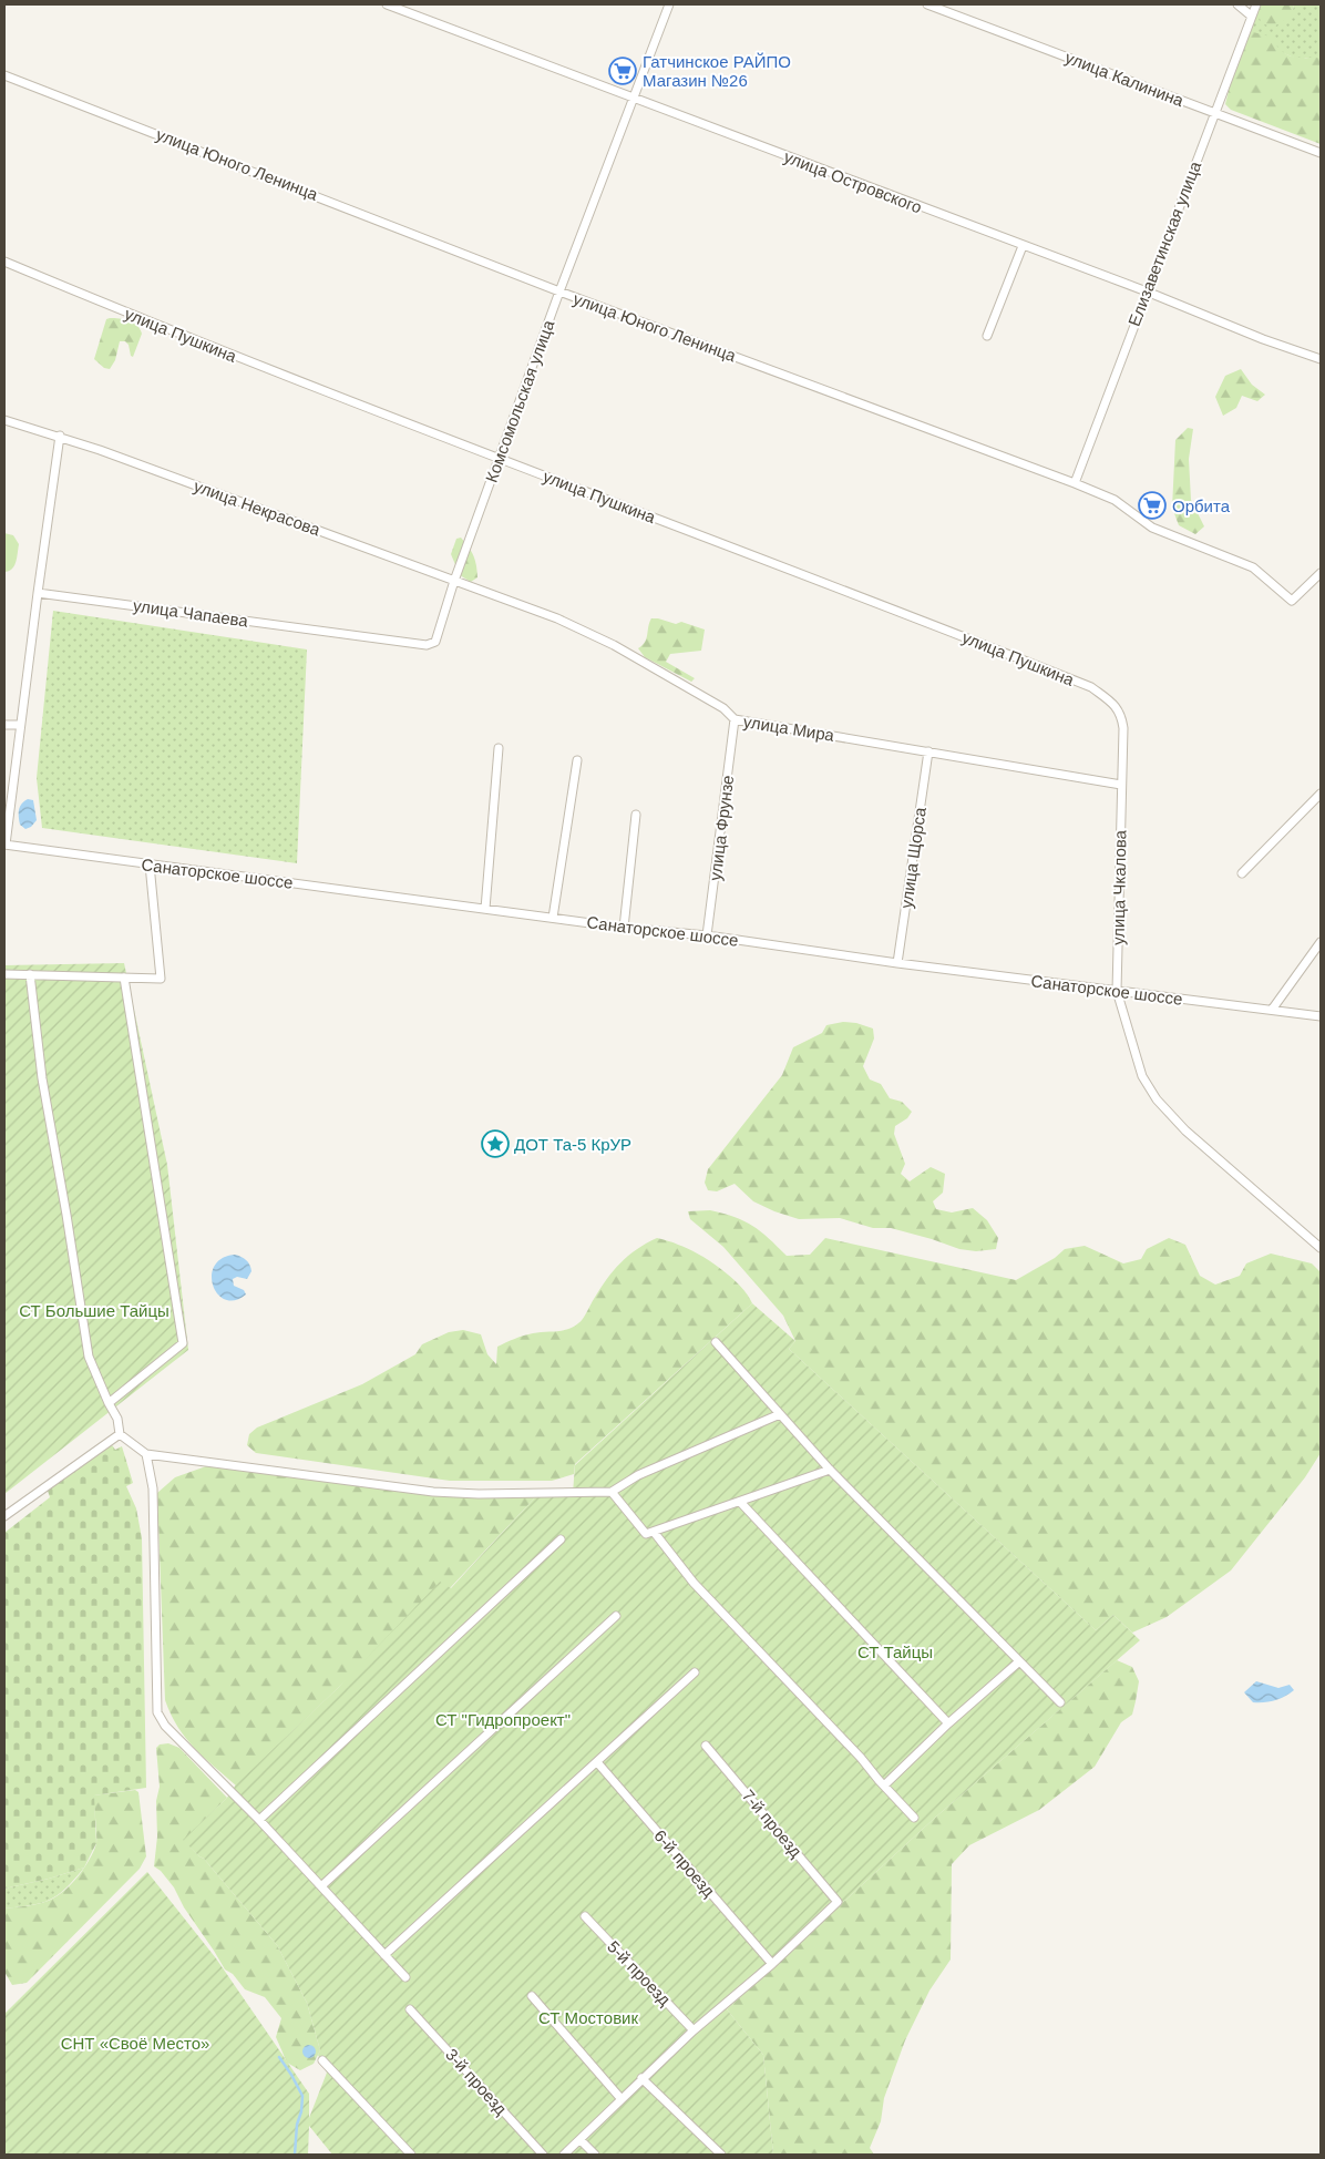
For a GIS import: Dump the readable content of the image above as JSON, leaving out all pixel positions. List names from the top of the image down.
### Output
{
  "streets": {
    "street": [
      "улица Калинина",
      "улица Юного Ленинца",
      "улица Островского",
      "Елизаветинская улица",
      "улица Пушкина",
      "Комсомольская улица",
      "улица Некрасова",
      "улица Чапаева",
      "улица Мира",
      "улица Фрунзе",
      "улица Щорса",
      "Санаторское шоссе",
      "улица Чкалова",
      "7-й проезд",
      "6-й проезд",
      "5-й проезд",
      "3-й проезд"
    ]
  },
  "crossings": [
    ["улица Калинина", "Елизаветинская улица"],
    ["улица Юного Ленинца", "Елизаветинская улица"],
    ["улица Юного Ленинца", "Комсомольская улица"],
    ["улица Островского", "Елизаветинская улица"],
    ["улица Островского", "Комсомольская улица"],
    ["улица Пушкина", "Комсомольская улица"],
    ["улица Пушкина", "улица Мира"],
    ["улица Пушкина", "улица Чкалова"],
    ["Комсомольская улица", "улица Некрасова"],
    ["Комсомольская улица", "улица Чапаева"],
    ["Комсомольская улица", "улица Мира"],
    ["улица Некрасова", "улица Чапаева"],
    ["улица Некрасова", "улица Мира"],
    ["улица Чапаева", "улица Мира"],
    ["улица Мира", "улица Фрунзе"],
    ["улица Мира", "улица Щорса"],
    ["улица Мира", "улица Чкалова"],
    ["улица Фрунзе", "Санаторское шоссе"],
    ["улица Щорса", "Санаторское шоссе"],
    ["Санаторское шоссе", "улица Чкалова"],
    ["7-й проезд", "6-й проезд"]
  ],
  "parks": [
    "СТ Большие Тайцы",
    "СТ Тайцы",
    "СТ \"Гидропроект\"",
    "СТ Мостовик",
    "СНТ «Своё Место»"
  ],
  "places": {
    "supermarket": ["Гатчинское РАЙПО Магазин №26", "Орбита"],
    "place": ["ДОТ Та-5 КрУР"]
  }
}
